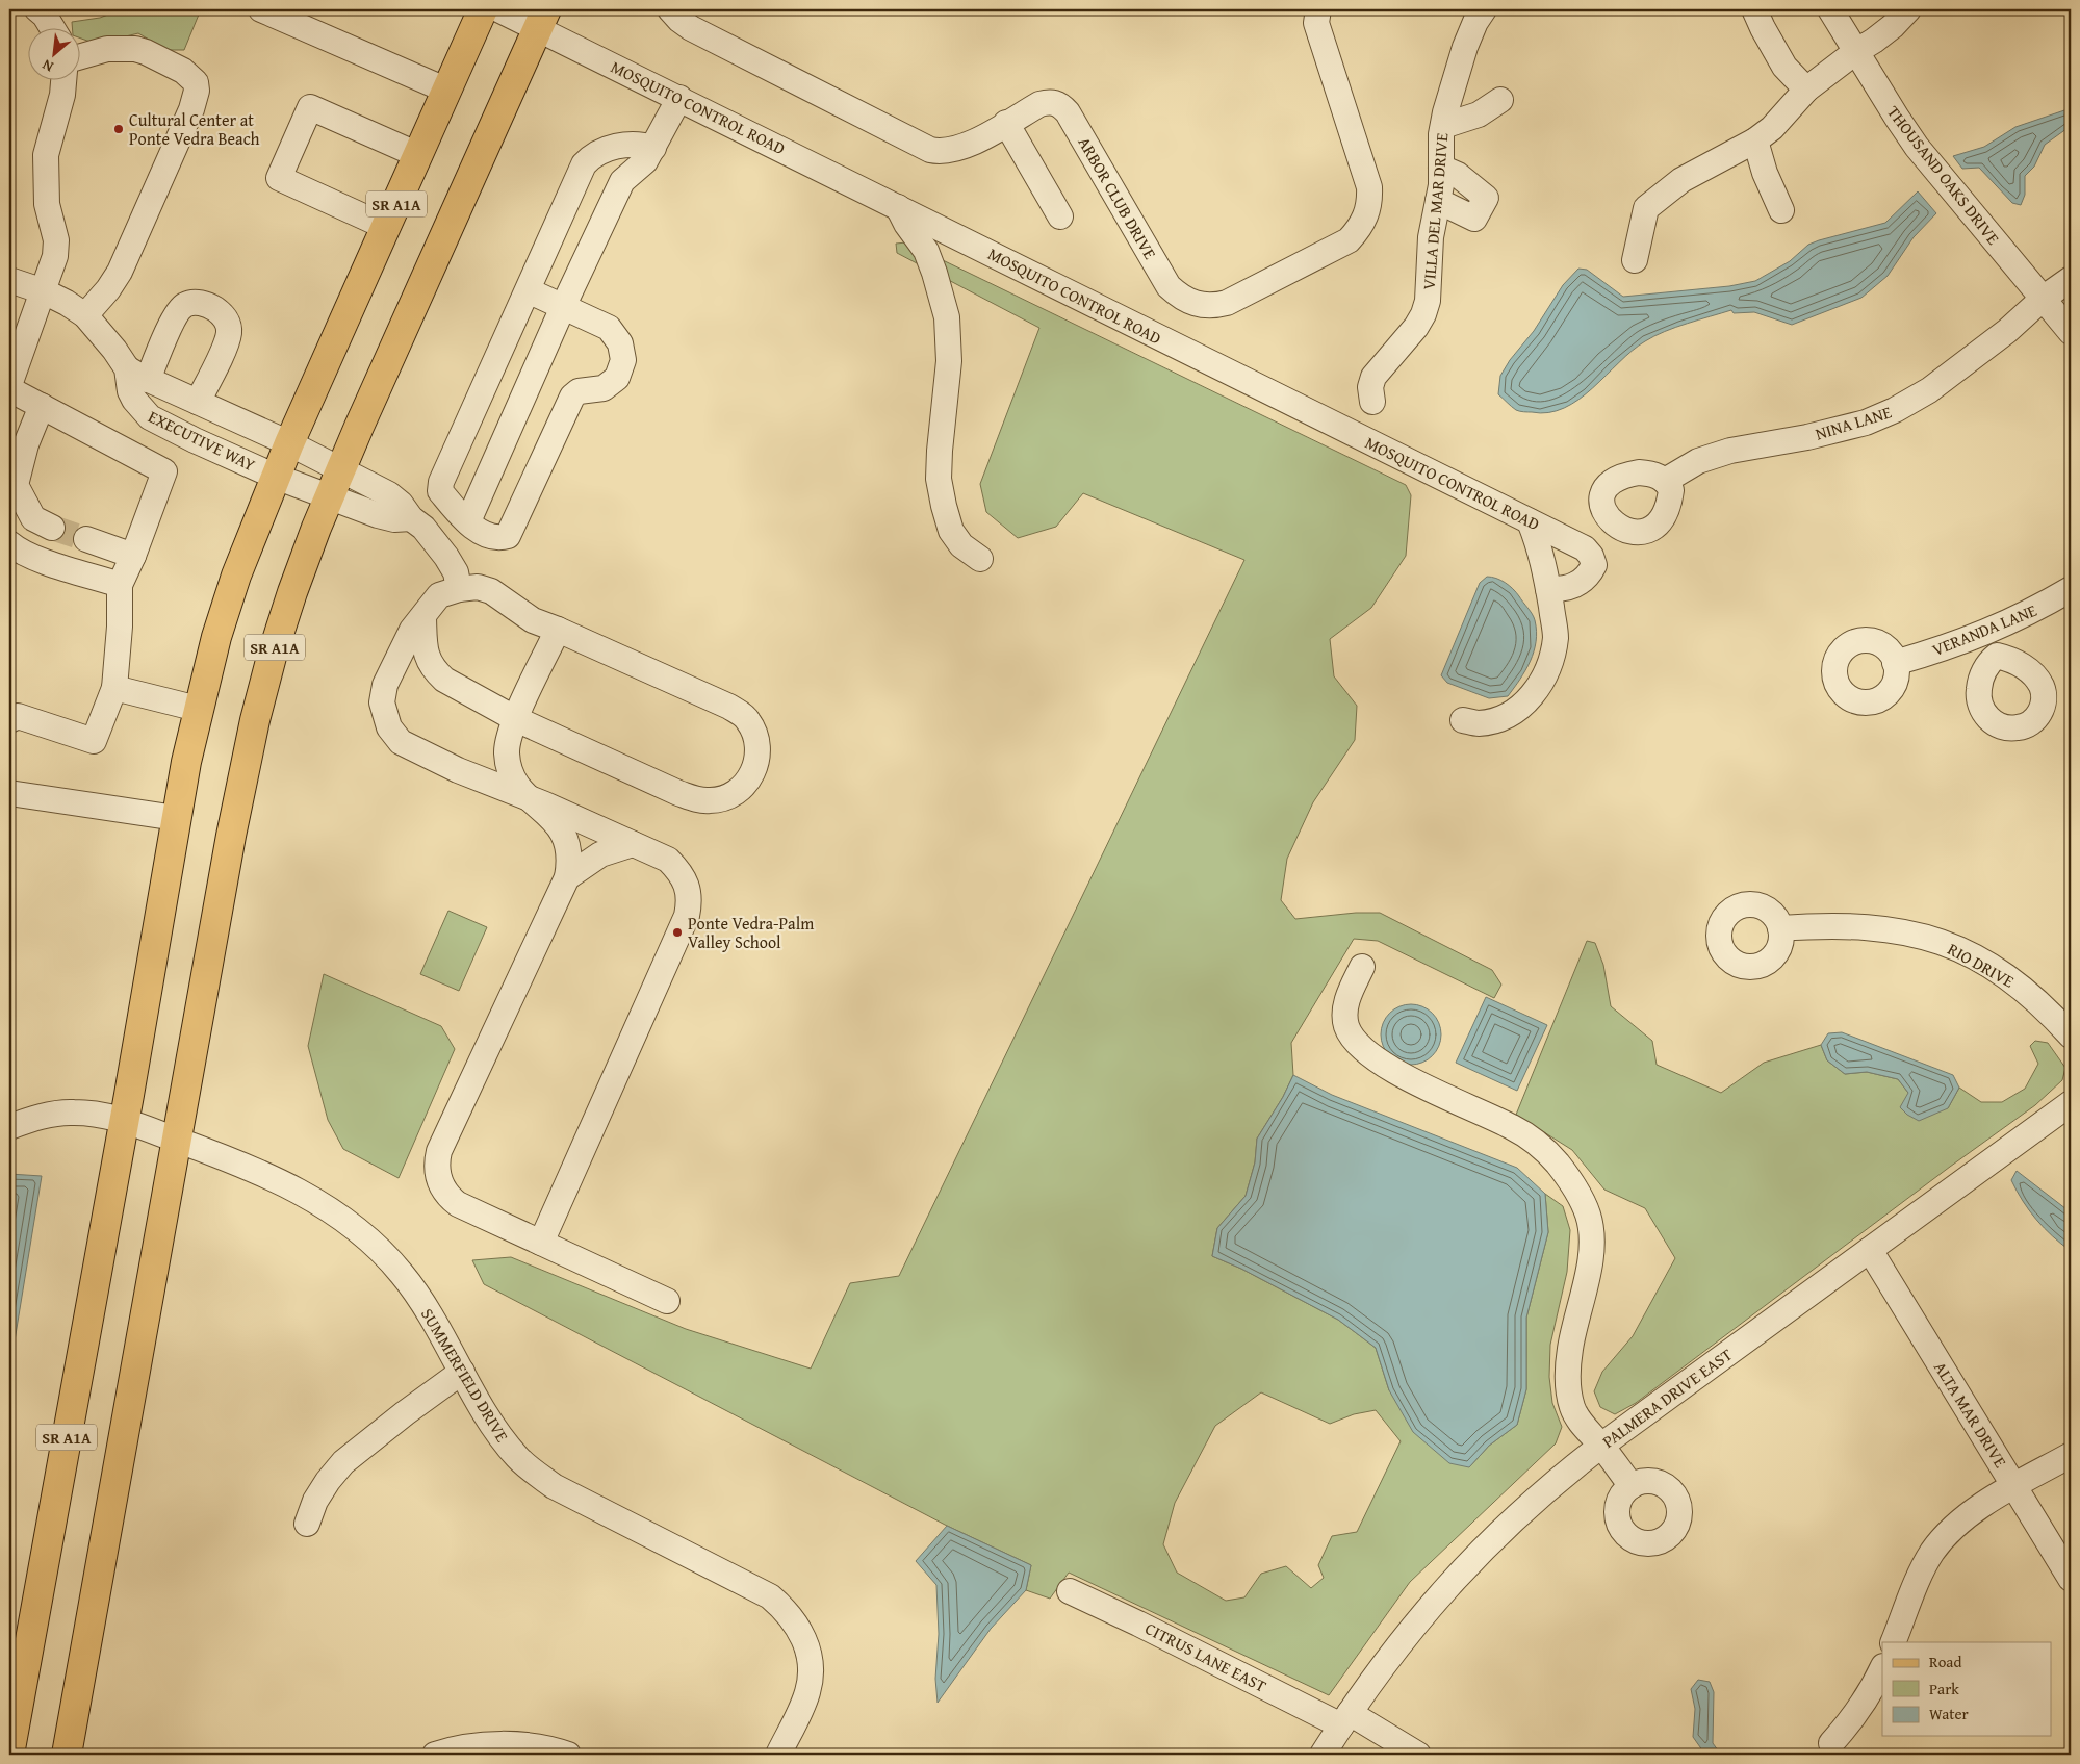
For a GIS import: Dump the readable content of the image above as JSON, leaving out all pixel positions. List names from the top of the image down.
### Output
{
  "streets": {
    "main road": ["SR A1A"],
    "street": [
      "MOSQUITO CONTROL ROAD",
      "THOUSAND OAKS DRIVE",
      "ARBOR CLUB DRIVE",
      "VILLA DEL MAR DRIVE",
      "NINA LANE",
      "EXECUTIVE WAY",
      "VERANDA LANE",
      "RIO DRIVE",
      "SUMMERFIELD DRIVE",
      "PALMERA DRIVE EAST",
      "ALTA MAR DRIVE",
      "CITRUS LANE EAST"
    ]
  },
  "crossings": [
    ["MOSQUITO CONTROL ROAD", "SR A1A"],
    ["THOUSAND OAKS DRIVE", "NINA LANE"],
    ["SR A1A", "EXECUTIVE WAY"],
    ["SR A1A", "SUMMERFIELD DRIVE"],
    ["PALMERA DRIVE EAST", "ALTA MAR DRIVE"],
    ["PALMERA DRIVE EAST", "CITRUS LANE EAST"]
  ],
  "places": ["Cultural Center at Ponte Vedra Beach", "Ponte Vedra-Palm Valley School"],
  "legend": ["Road", "Park", "Water"],
  "north": "bottom left"
}
